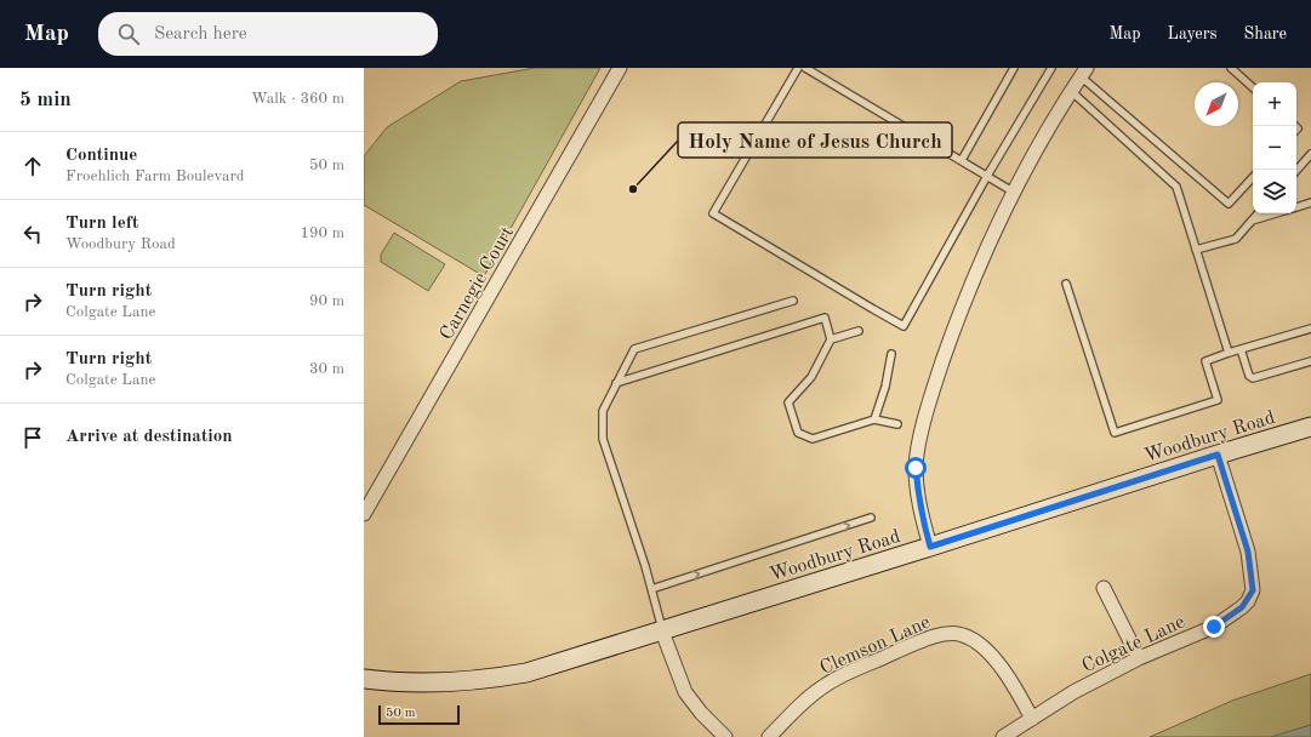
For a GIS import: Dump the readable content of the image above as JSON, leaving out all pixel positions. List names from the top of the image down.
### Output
{
  "streets": {
    "main road": ["Woodbury Road"],
    "street": ["Carnegie Court", "Colgate Lane", "Clemson Lane"]
  },
  "crossings": [
    ["Woodbury Road", "Colgate Lane"],
    ["Colgate Lane", "Clemson Lane"]
  ],
  "places": ["Holy Name of Jesus Church"],
  "scale_bar": "50 m",
  "north": "bottom left",
  "page": {
    "header": "Map",
    "search": "Search here",
    "nav": ["Map", "Layers", "Share"],
    "heading": ["5 min", "Walk · 360 m"],
    "map_buttons": ["+", "−"],
    "list": [
      ["Continue", "Froehlich Farm Boulevard", "50 m"],
      ["Turn left", "Woodbury Road", "190 m"],
      ["Turn right", "Colgate Lane", "90 m"],
      ["Turn right", "Colgate Lane", "30 m"],
      "Arrive at destination"
    ],
    "scale": "50 m"
  }
}
